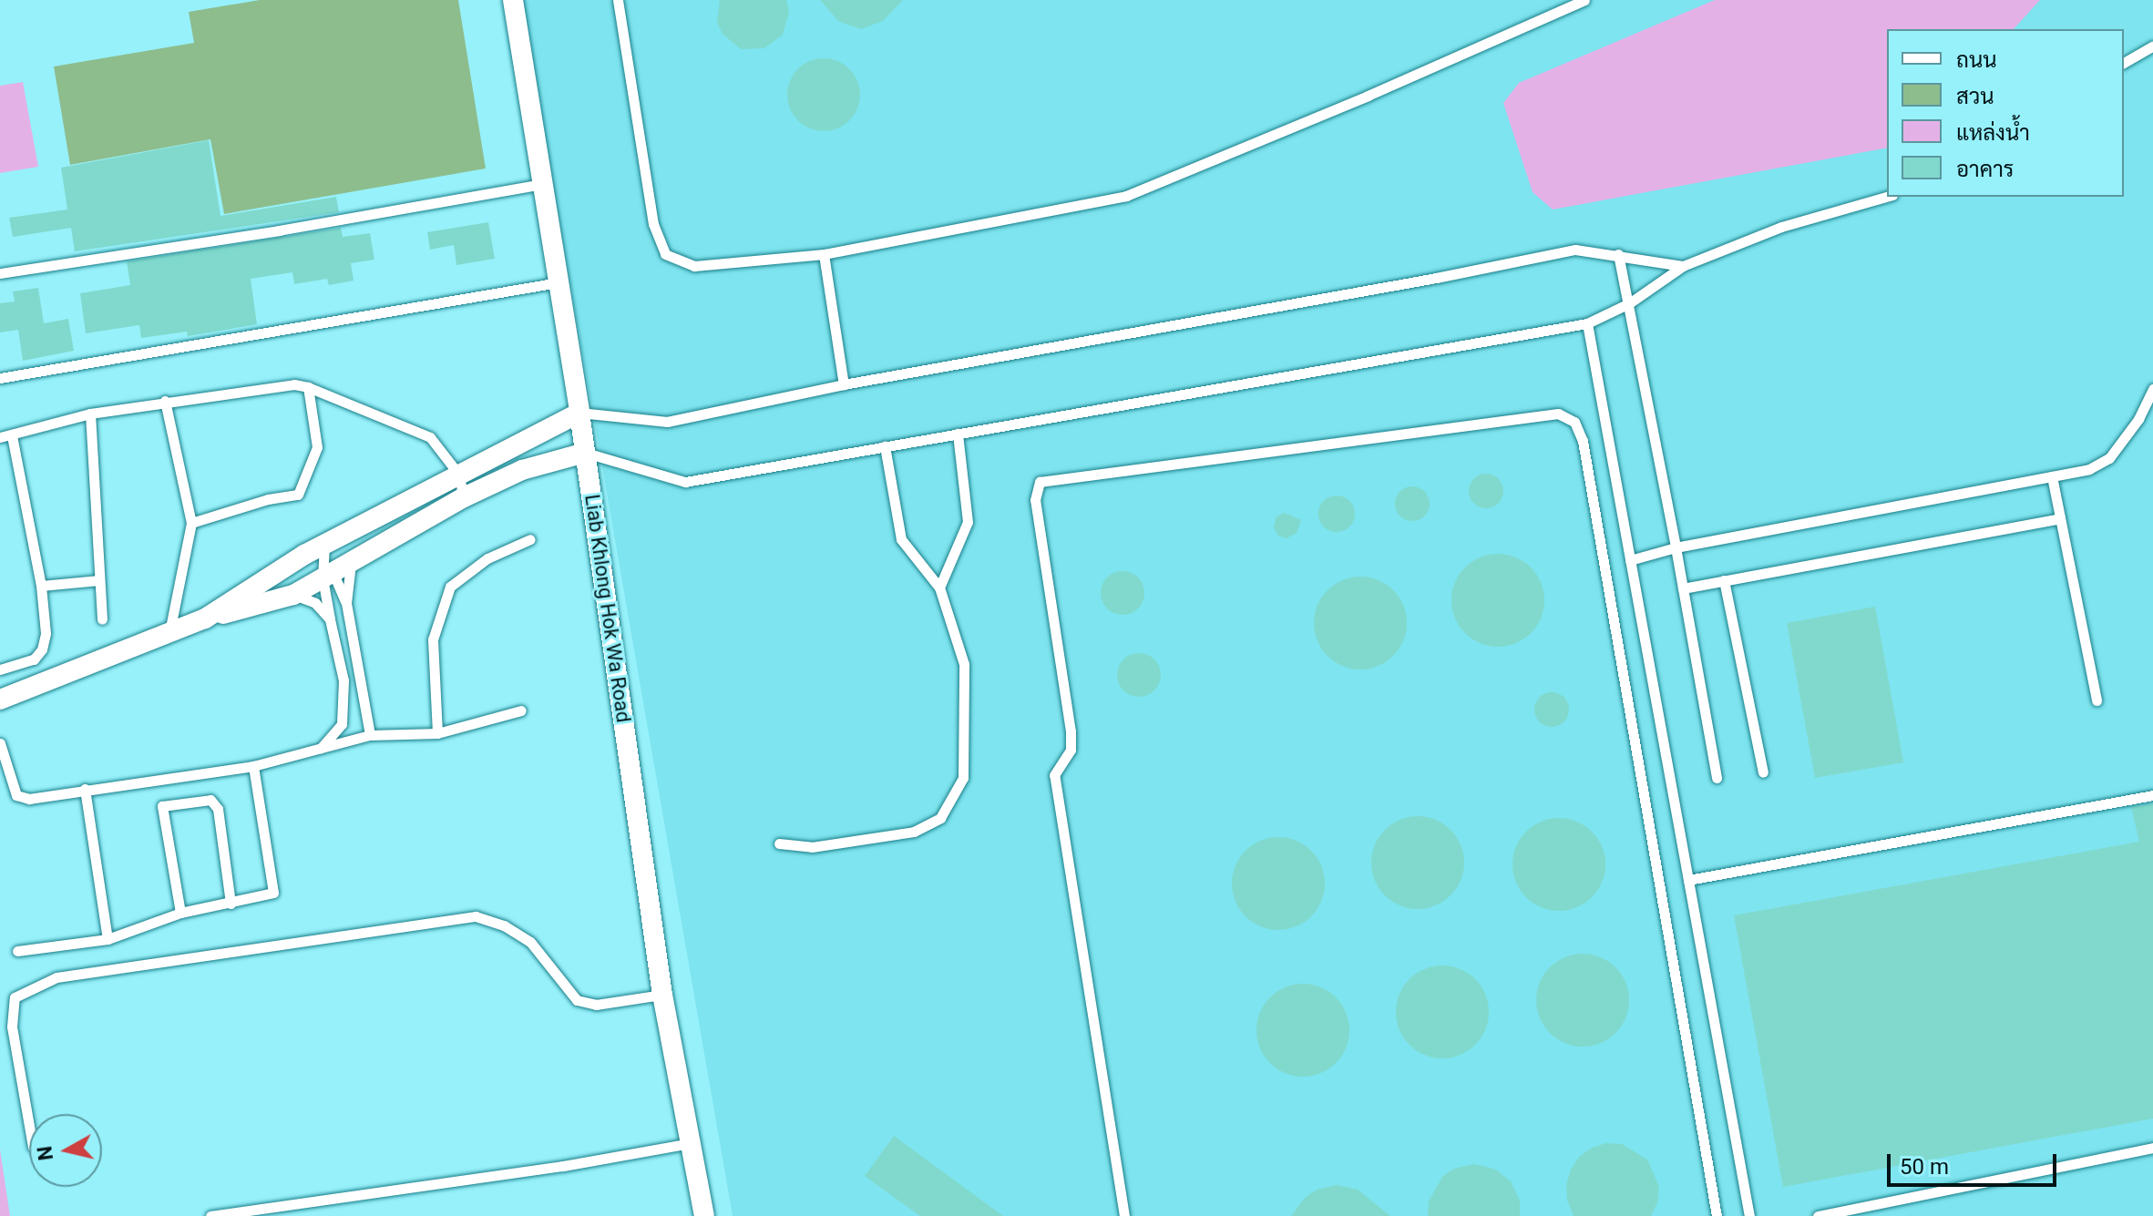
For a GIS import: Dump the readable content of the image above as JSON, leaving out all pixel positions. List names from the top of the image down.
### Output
{
  "streets": {
    "street": ["Liab Khlong Hok Wa Road"]
  },
  "legend": [
    "ถนน",
    "สวน",
    "แหล่งน้ำ",
    "อาคาร"
  ],
  "scale_bar": "50 m",
  "north": "left"
}
